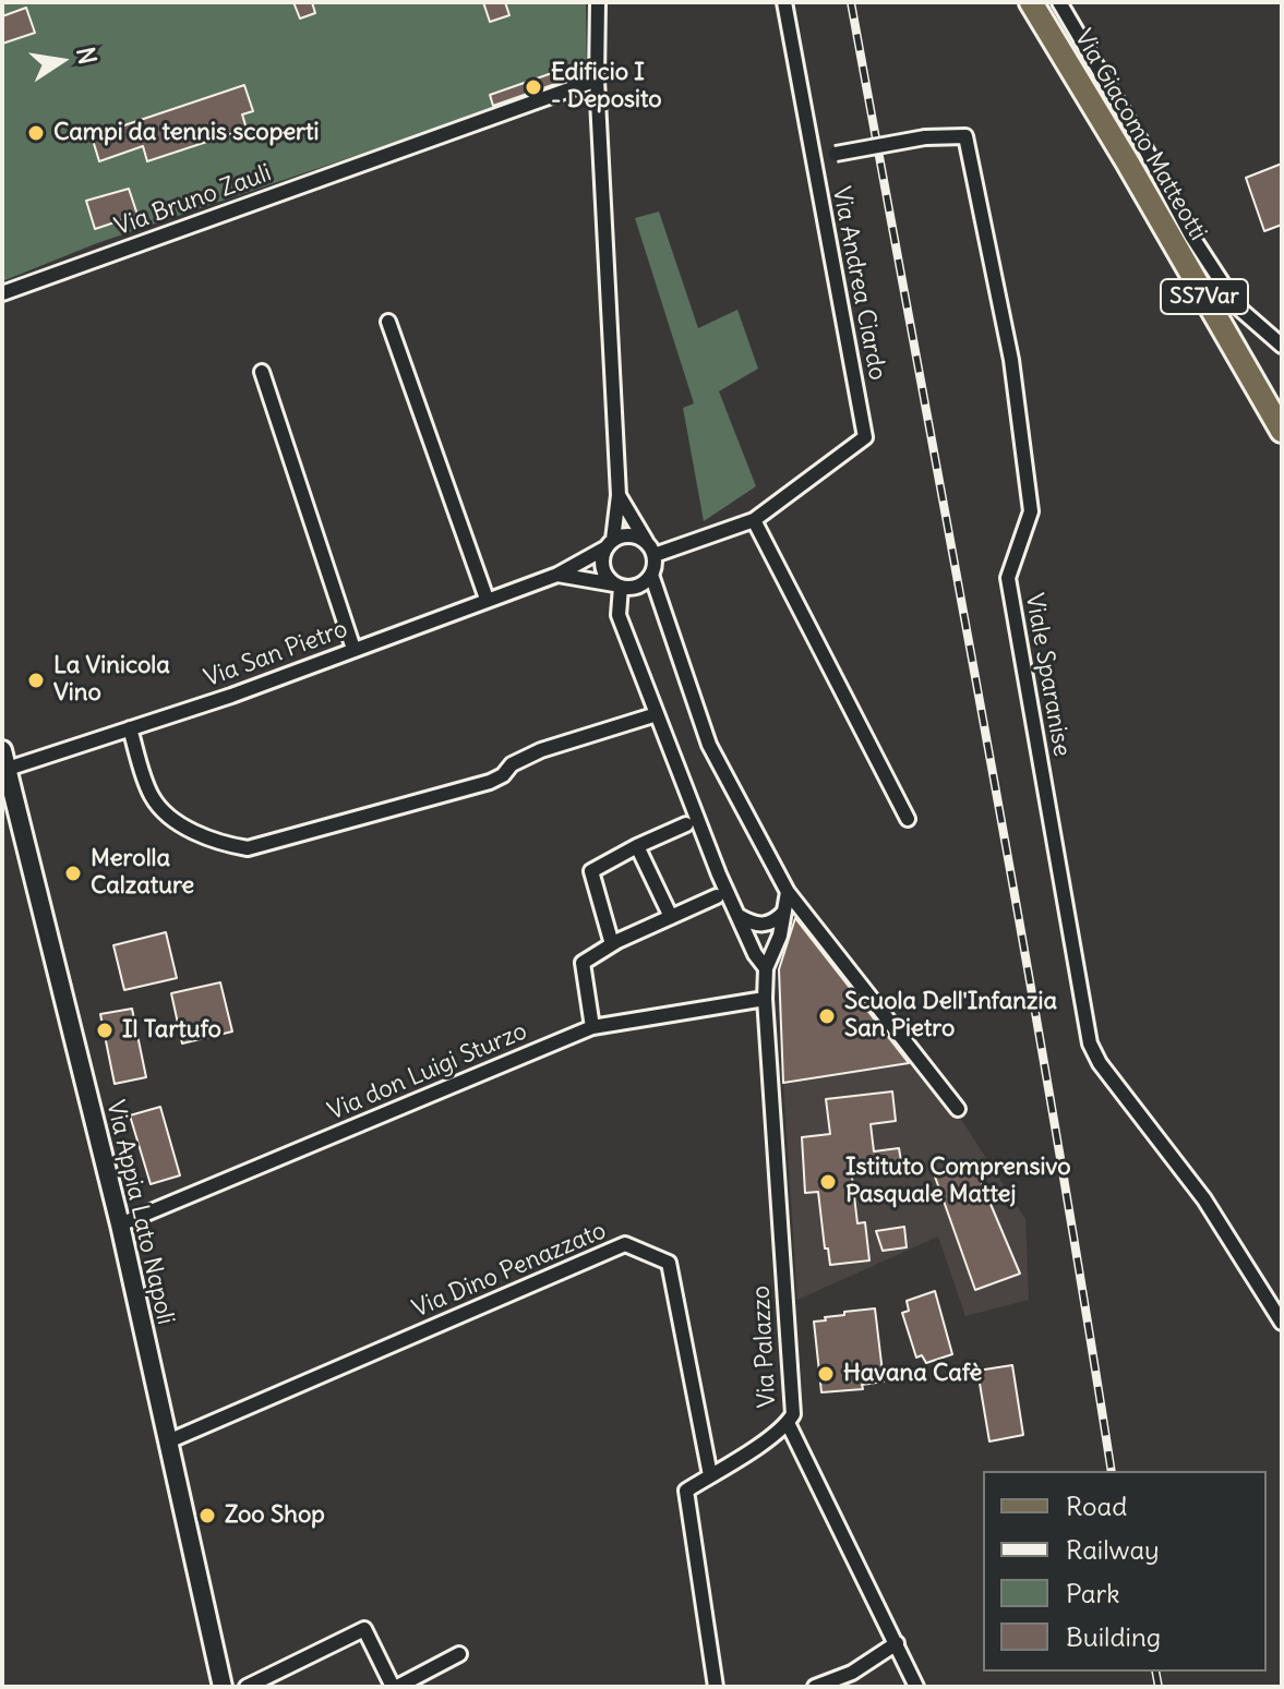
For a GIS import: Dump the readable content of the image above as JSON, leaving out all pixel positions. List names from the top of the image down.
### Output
{
  "streets": {
    "main road": ["Via Giacomo Matteotti", "SS7Var"],
    "street": [
      "Via Bruno Zauli",
      "Via Andrea Ciardo",
      "Via San Pietro",
      "Viale Sparanise",
      "Via don Luigi Sturzo",
      "Via Appia Lato Napoli",
      "Via Dino Penazzato",
      "Via Palazzo"
    ]
  },
  "crossings": [
    ["Via Andrea Ciardo", "Via San Pietro"],
    ["Via Andrea Ciardo", "Viale Sparanise"],
    ["Via San Pietro", "Via Appia Lato Napoli"],
    ["Via don Luigi Sturzo", "Via Appia Lato Napoli"],
    ["Via don Luigi Sturzo", "Via Palazzo"],
    ["Via Appia Lato Napoli", "Via Dino Penazzato"],
    ["Via Dino Penazzato", "Via Palazzo"]
  ],
  "places": [
    "Edificio I - Deposito",
    "Campi da tennis scoperti",
    "La Vinicola Vino",
    "Merolla Calzature",
    "Scuola Dell'Infanzia San Pietro",
    "Il Tartufo",
    "Istituto Comprensivo Pasquale Mattej",
    "Havana Cafè",
    "Zoo Shop"
  ],
  "legend": [
    "Road",
    "Railway",
    "Park",
    "Building"
  ],
  "north": "right"
}
